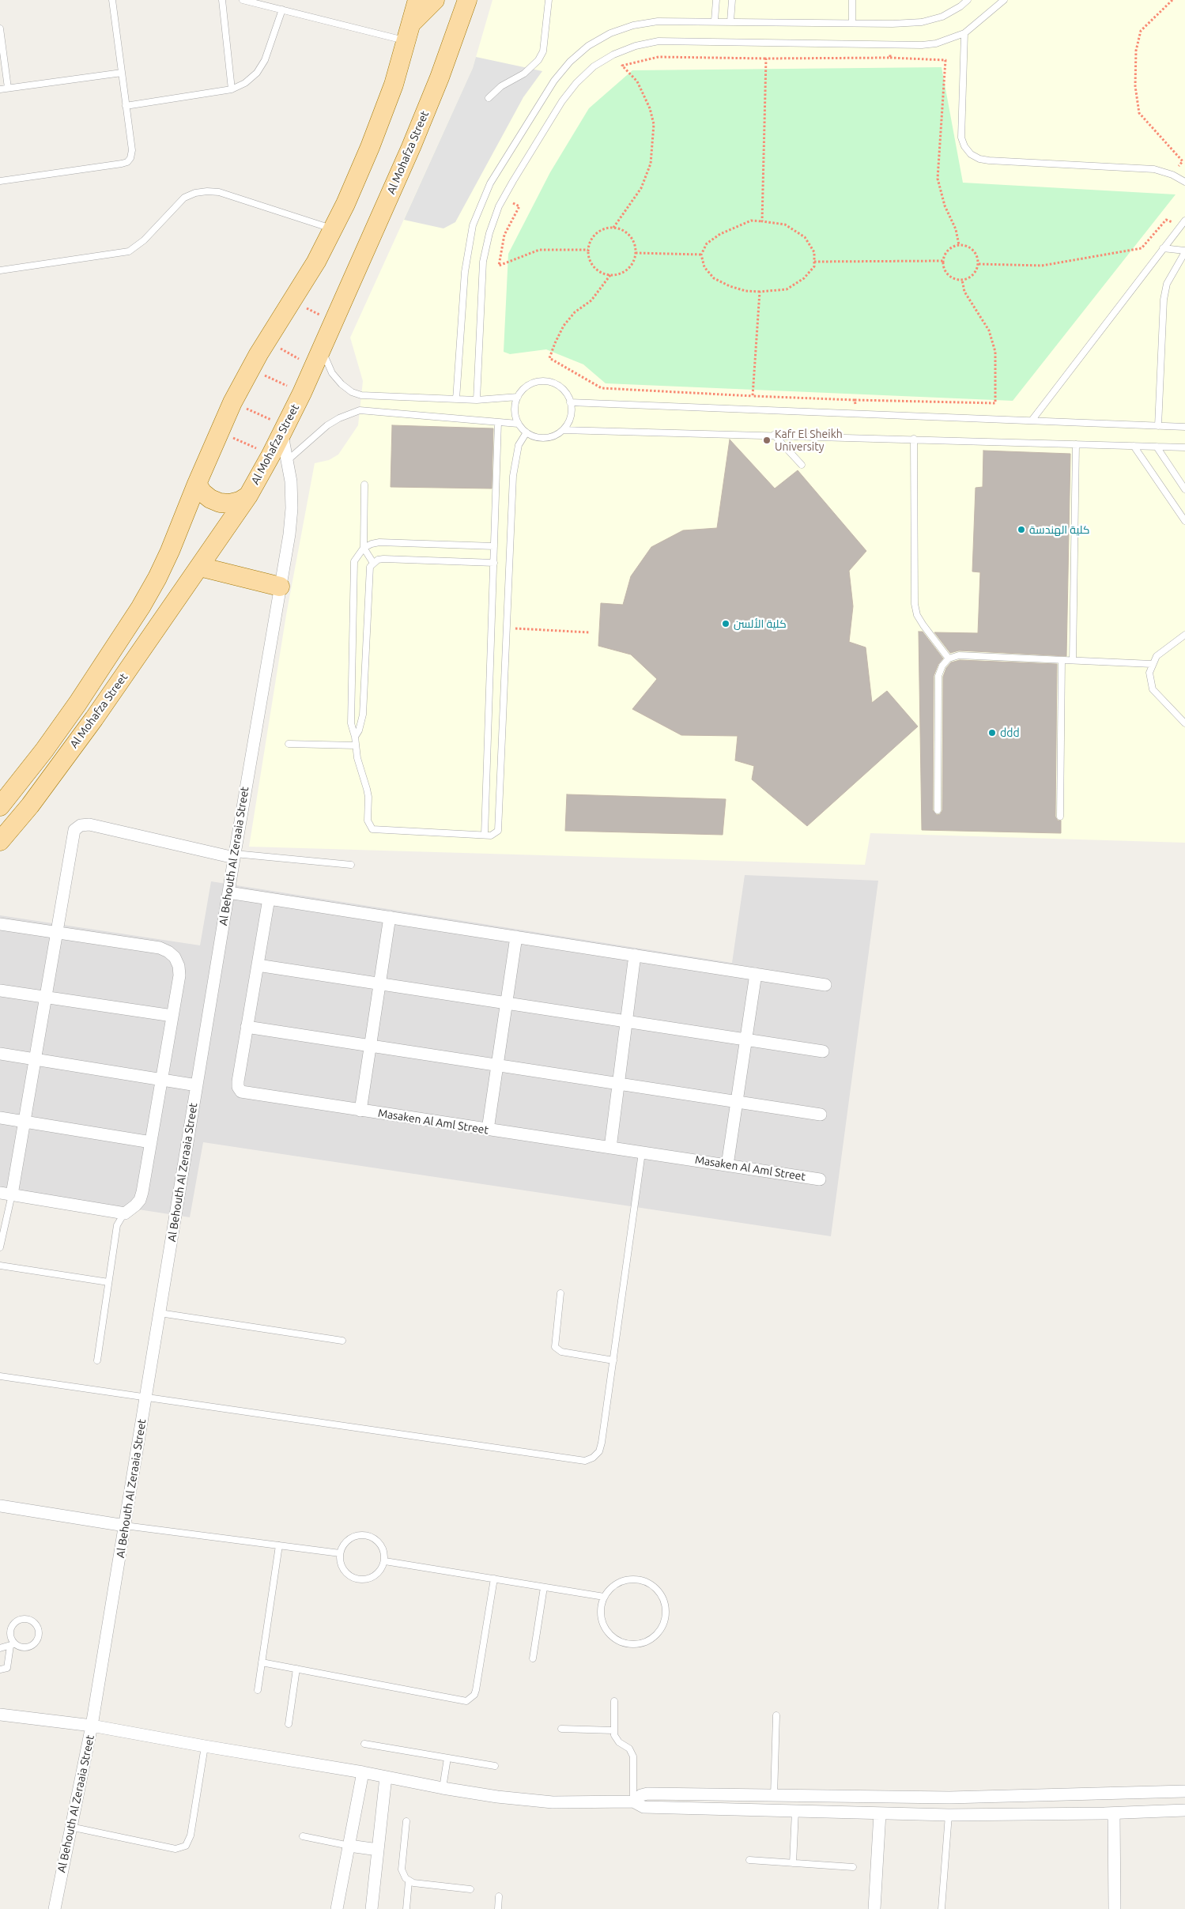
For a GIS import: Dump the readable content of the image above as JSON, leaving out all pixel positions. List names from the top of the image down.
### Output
{
  "streets": {
    "main road": ["Al Mohafza Street"],
    "street": ["Al Behouth Al Zeraaia Street", "Masaken Al Aml Street"]
  },
  "crossings": [
    ["Al Mohafza Street", "Al Behouth Al Zeraaia Street"]
  ],
  "places": [
    "Kafr El Sheikh University",
    "كلية الهندسة",
    "كلية الألسن",
    "ddd"
  ]
}
